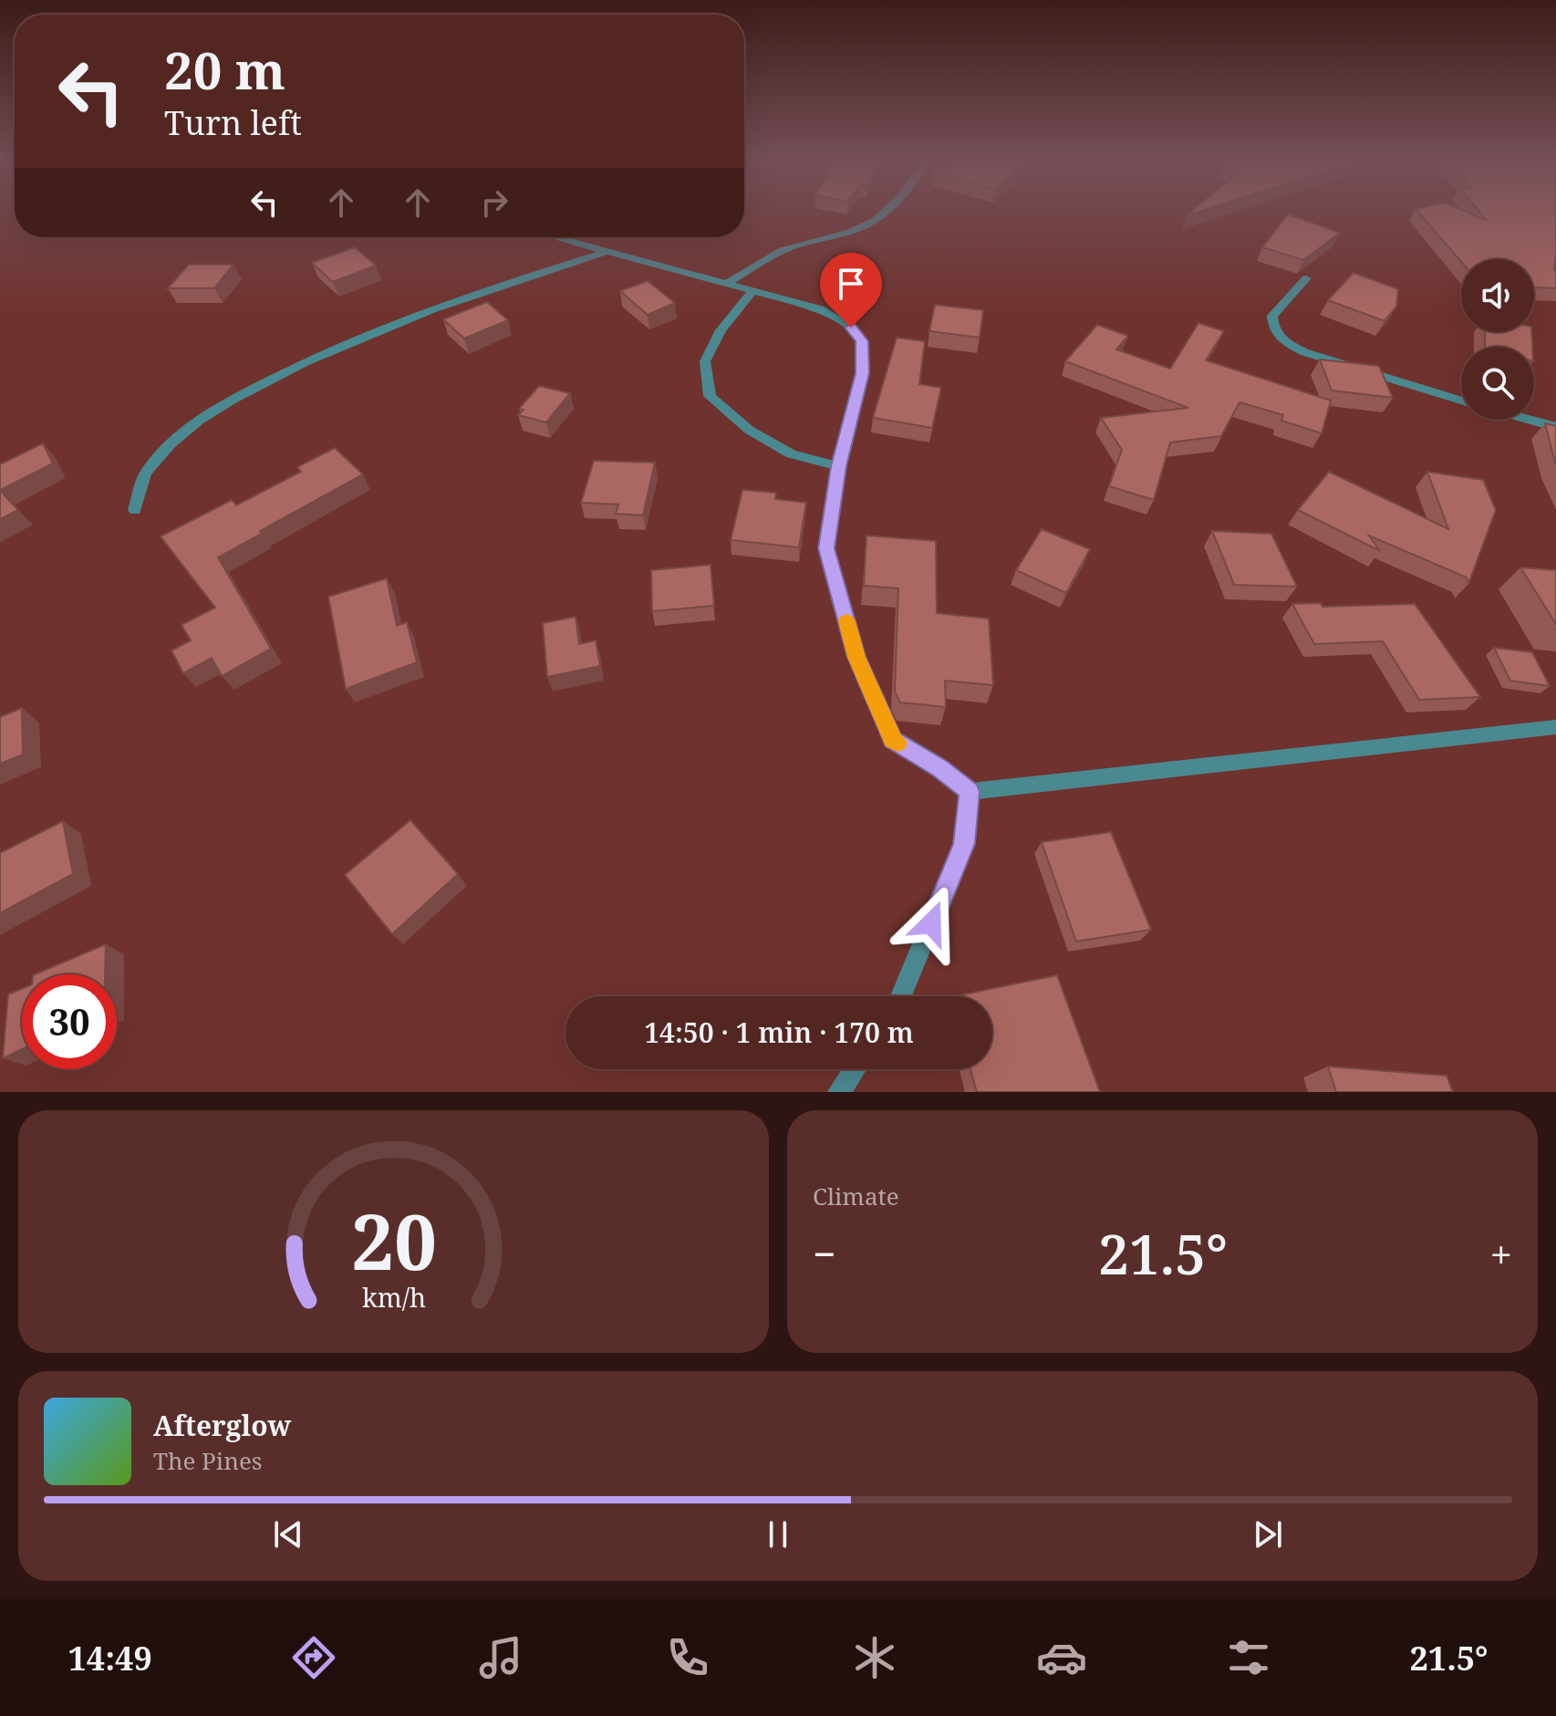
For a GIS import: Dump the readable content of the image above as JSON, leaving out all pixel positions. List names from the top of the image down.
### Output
{
  "page": {
    "turn": ["20 m", "Turn left"],
    "limit": "30",
    "trip": "14:50 · 1 min · 170 m",
    "tile": "Climate",
    "heat": ["−", "21.5°", "+"],
    "song": ["Afterglow", "The Pines"],
    "tabs": ["14:49", "21.5°"],
    "gauge": ["20", "km/h"]
  }
}
